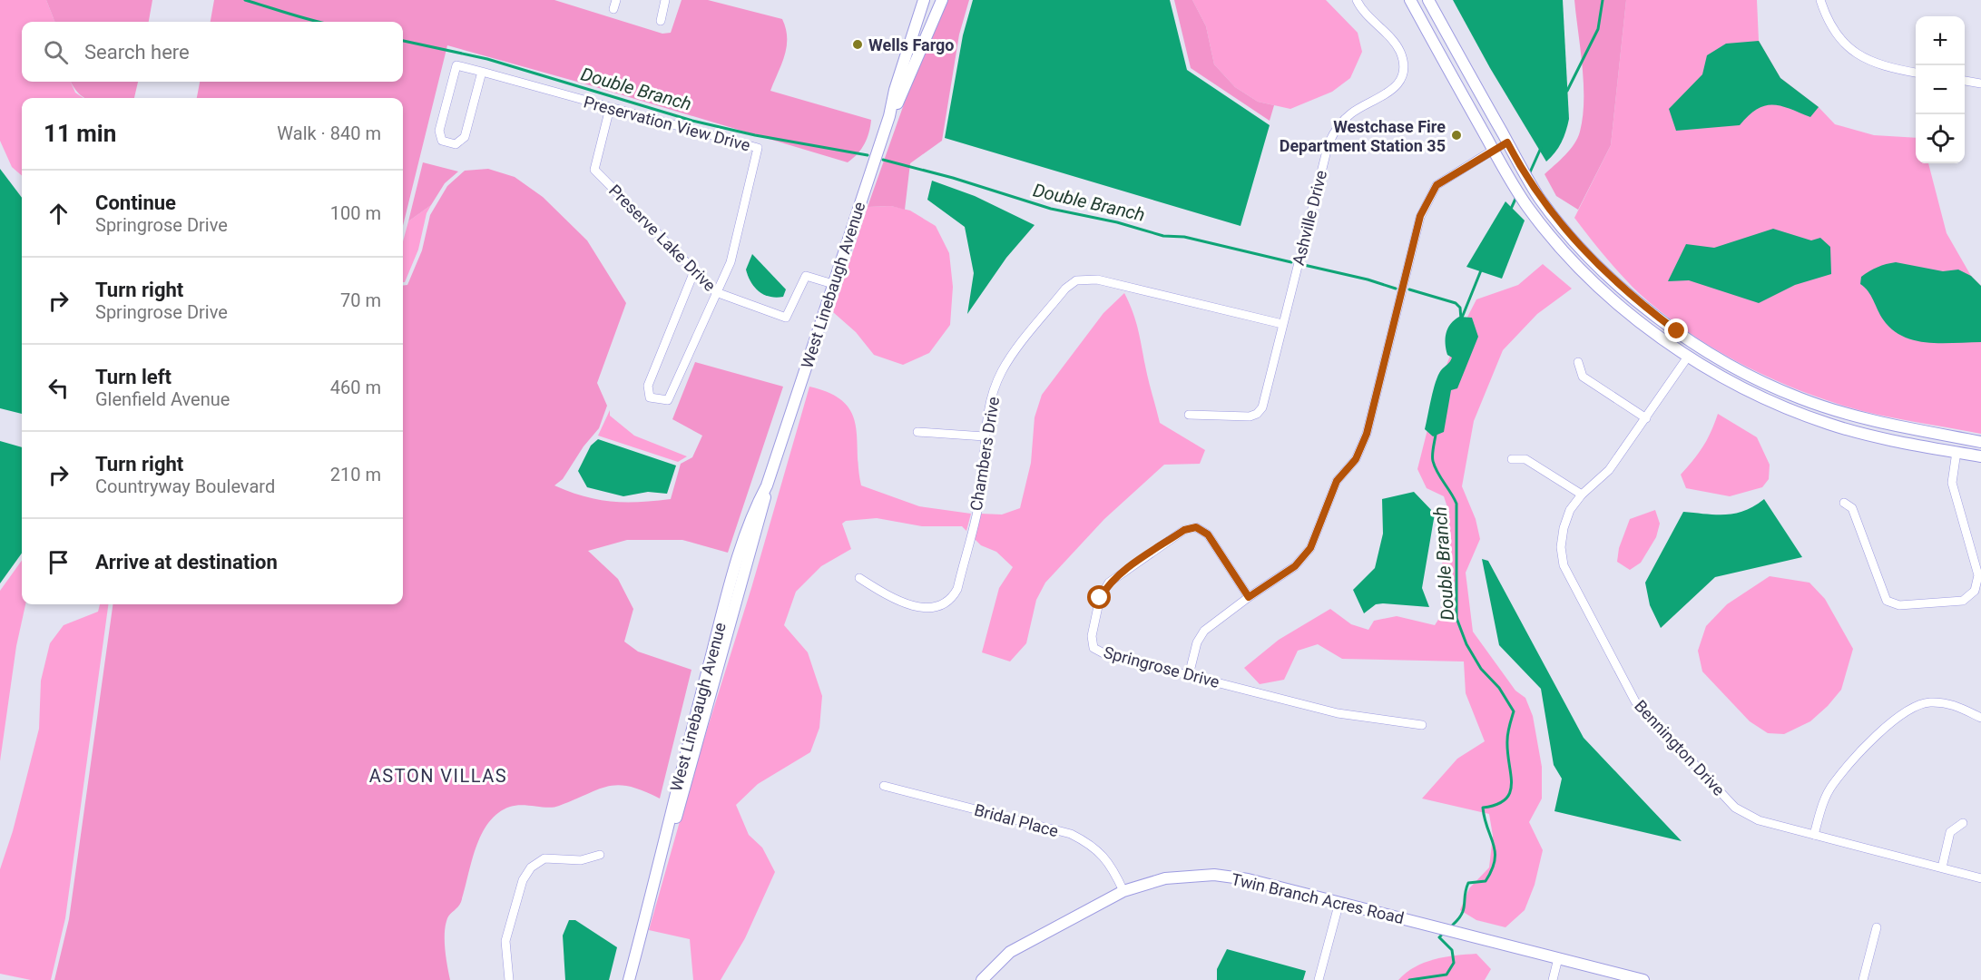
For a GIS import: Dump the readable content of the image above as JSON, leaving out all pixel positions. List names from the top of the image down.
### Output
{
  "streets": {
    "street": [
      "Preservation View Drive",
      "Ashville Drive",
      "Preserve Lake Drive",
      "West Linebaugh Avenue",
      "Chambers Drive",
      "Springrose Drive",
      "Bennington Drive",
      "Bridal Place",
      "Twin Branch Acres Road"
    ]
  },
  "crossings": [
    ["Preservation View Drive", "Preserve Lake Drive"],
    ["Ashville Drive", "Chambers Drive"],
    ["Preserve Lake Drive", "West Linebaugh Avenue"],
    ["Bridal Place", "Twin Branch Acres Road"]
  ],
  "districts": ["ASTON VILLAS"],
  "water": ["Double Branch"],
  "places": ["Wells Fargo", "Westchase Fire Department Station 35"],
  "page": {
    "map_buttons": ["+", "−"],
    "search": "Search here",
    "heading": ["11 min", "Walk · 840 m"],
    "list": [
      ["Continue", "Springrose Drive", "100 m"],
      ["Turn right", "Springrose Drive", "70 m"],
      ["Turn left", "Glenfield Avenue", "460 m"],
      ["Turn right", "Countryway Boulevard", "210 m"],
      "Arrive at destination"
    ]
  }
}
